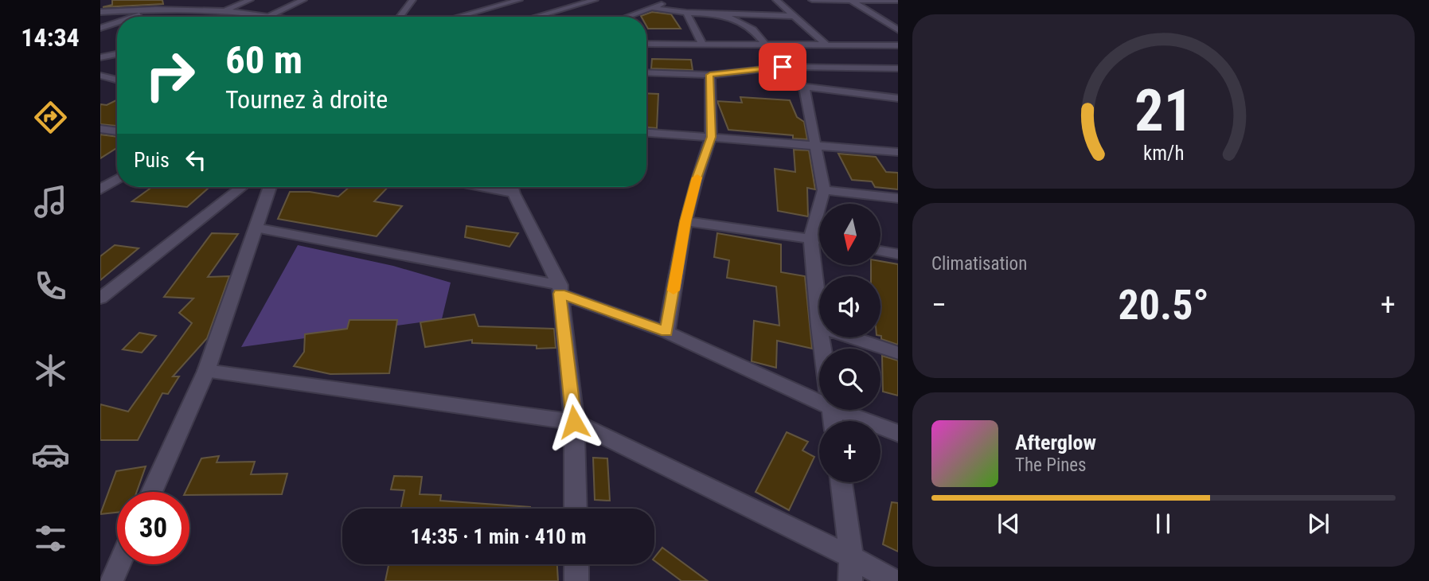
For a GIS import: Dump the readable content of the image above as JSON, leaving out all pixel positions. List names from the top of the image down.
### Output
{
  "north": "bottom",
  "page": {
    "tabs": "14:34",
    "turn": ["60 m", "Tournez à droite"],
    "then": "Puis",
    "tile": "Climatisation",
    "map_buttons": "+",
    "heat": ["−", "20.5°", "+"],
    "song": ["Afterglow", "The Pines"],
    "limit": "30",
    "trip": "14:35 · 1 min · 410 m",
    "gauge": ["21", "km/h"]
  }
}
